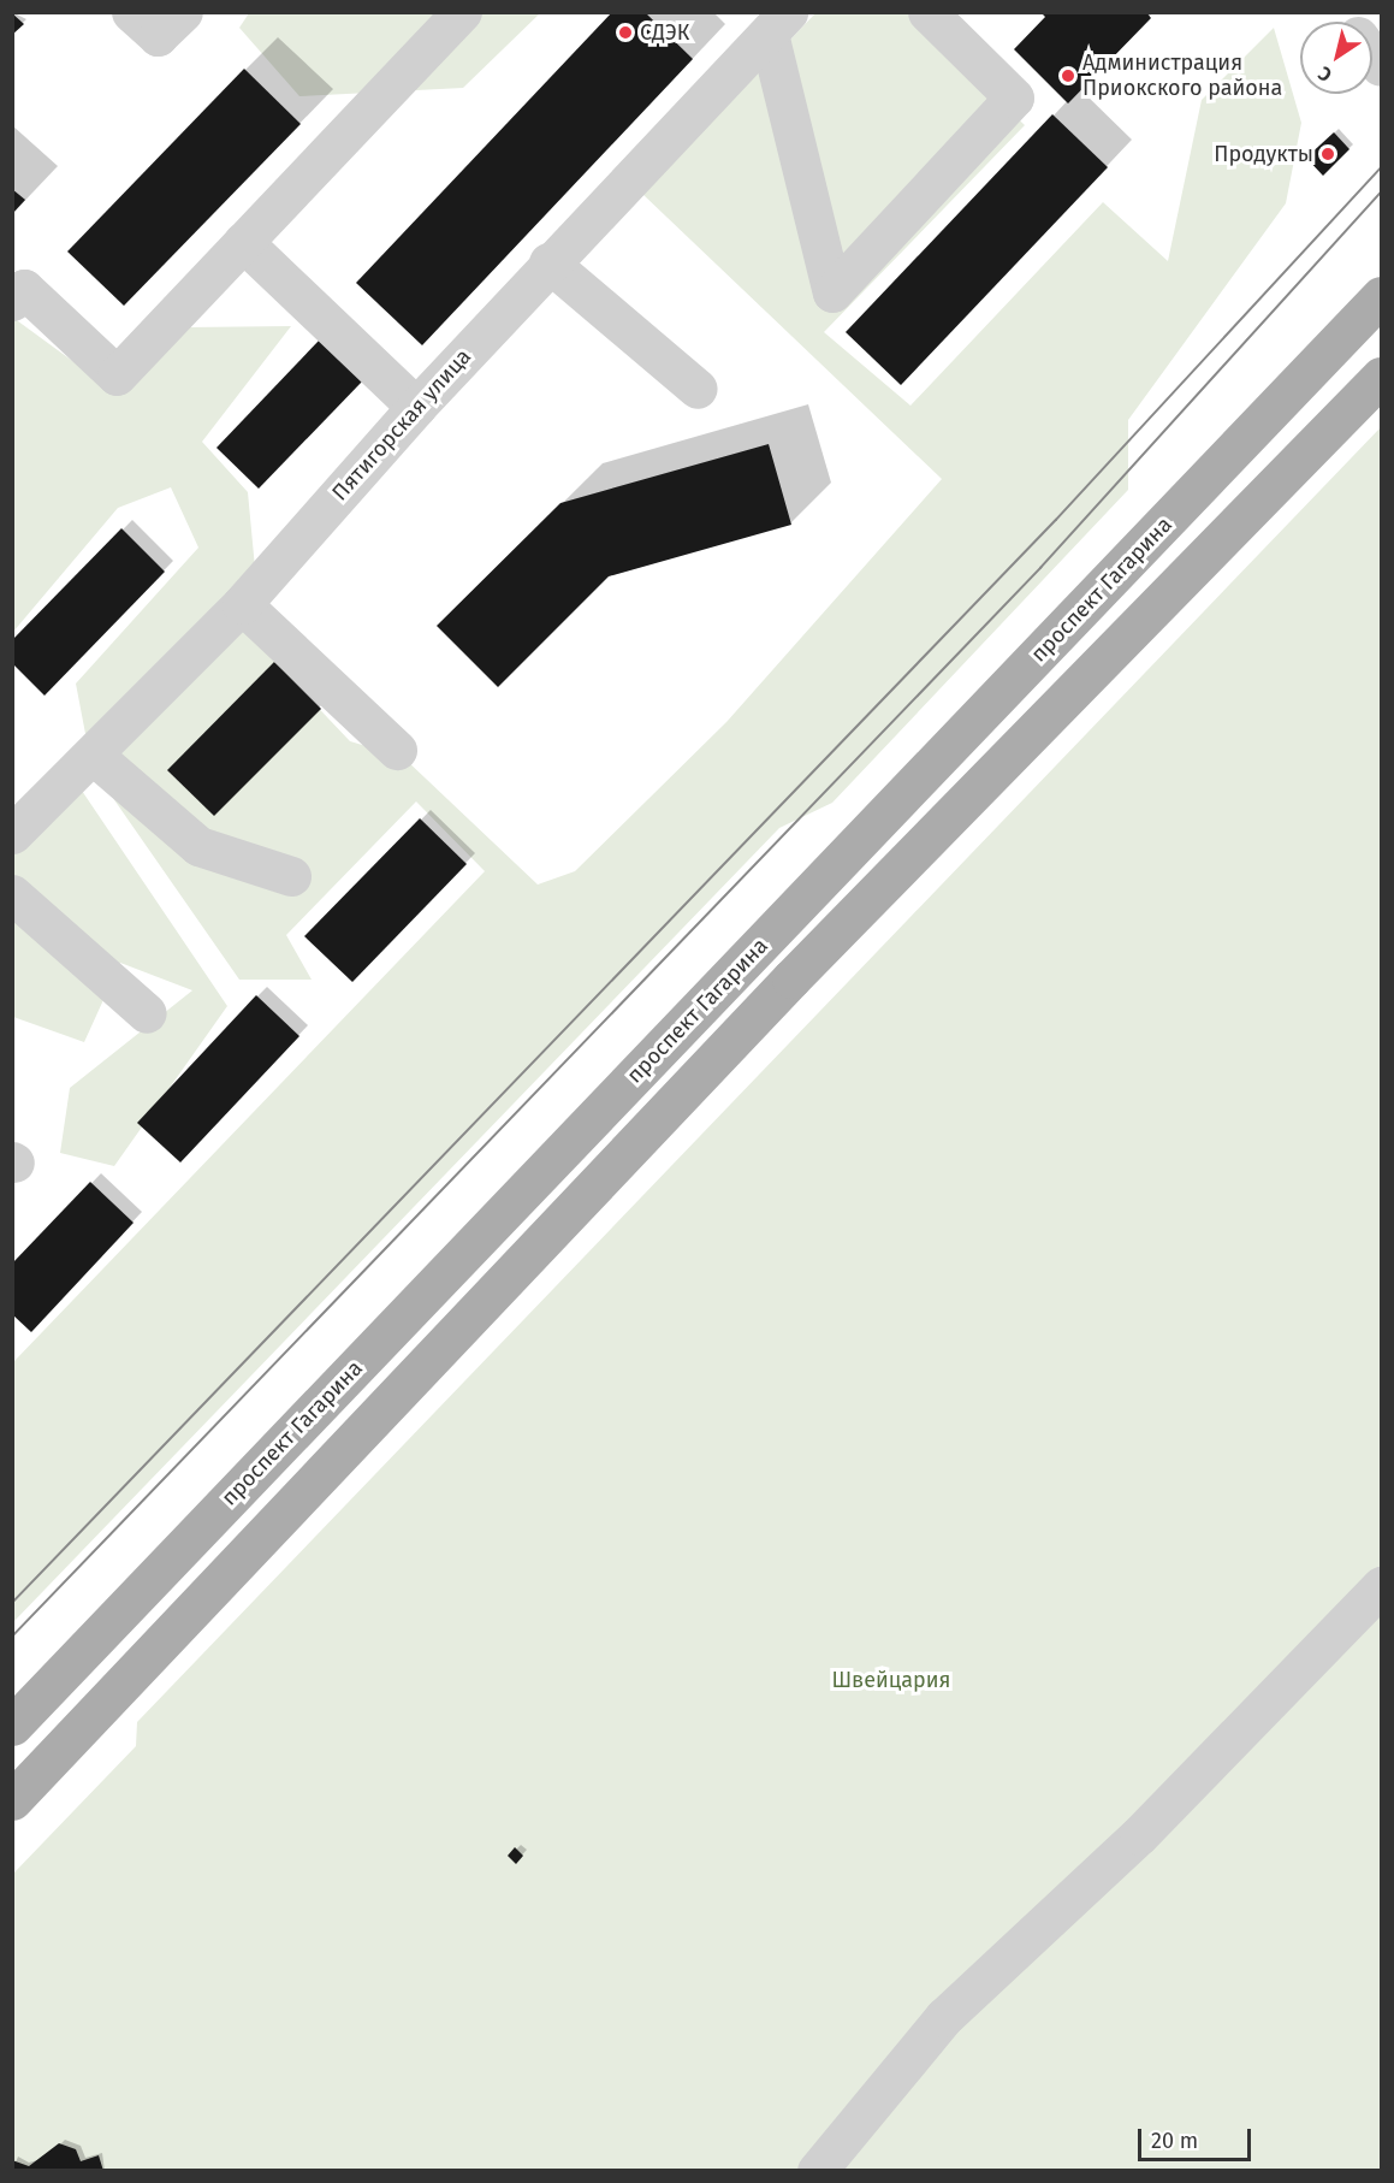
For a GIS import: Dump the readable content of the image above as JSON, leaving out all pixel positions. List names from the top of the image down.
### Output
{
  "streets": {
    "main road": ["проспект Гагарина"],
    "street": ["Пятигорская улица"]
  },
  "parks": ["Швейцария"],
  "places": ["СДЭК", "Администрация Приокского района", "Продукты"],
  "scale_bar": "20 m",
  "north": "bottom left"
}
